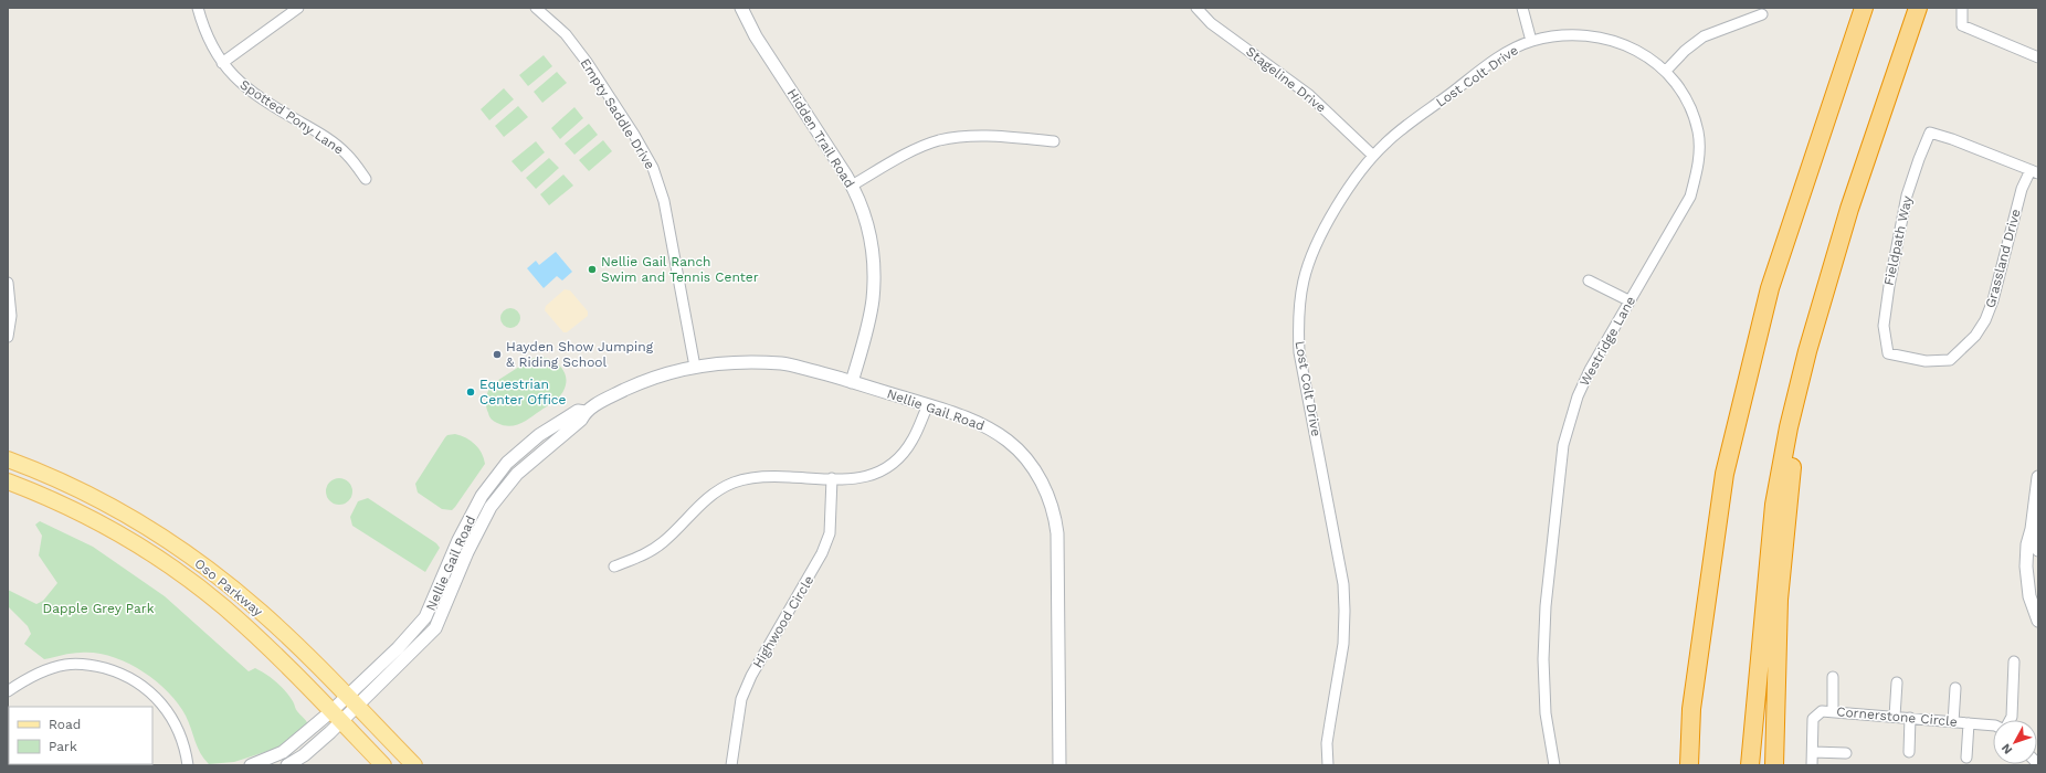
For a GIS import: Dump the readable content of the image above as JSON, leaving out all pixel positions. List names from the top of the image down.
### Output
{
  "streets": {
    "main road": ["Oso Parkway"],
    "street": [
      "Lost Colt Drive",
      "Stageline Drive",
      "Empty Saddle Drive",
      "Spotted Pony Lane",
      "Hidden Trail Road",
      "Fieldpath Way",
      "Grassland Drive",
      "Westridge Lane",
      "Nellie Gail Road",
      "Highwood Circle",
      "Cornerstone Circle"
    ]
  },
  "crossings": [
    ["Lost Colt Drive", "Stageline Drive"],
    ["Lost Colt Drive", "Westridge Lane"],
    ["Empty Saddle Drive", "Nellie Gail Road"],
    ["Hidden Trail Road", "Nellie Gail Road"],
    ["Fieldpath Way", "Grassland Drive"],
    ["Nellie Gail Road", "Oso Parkway"]
  ],
  "parks": ["Dapple Grey Park"],
  "places": ["Nellie Gail Ranch Swim and Tennis Center", "Hayden Show Jumping & Riding School", "Equestrian Center Office"],
  "legend": ["Road", "Park"],
  "north": "bottom left"
}
